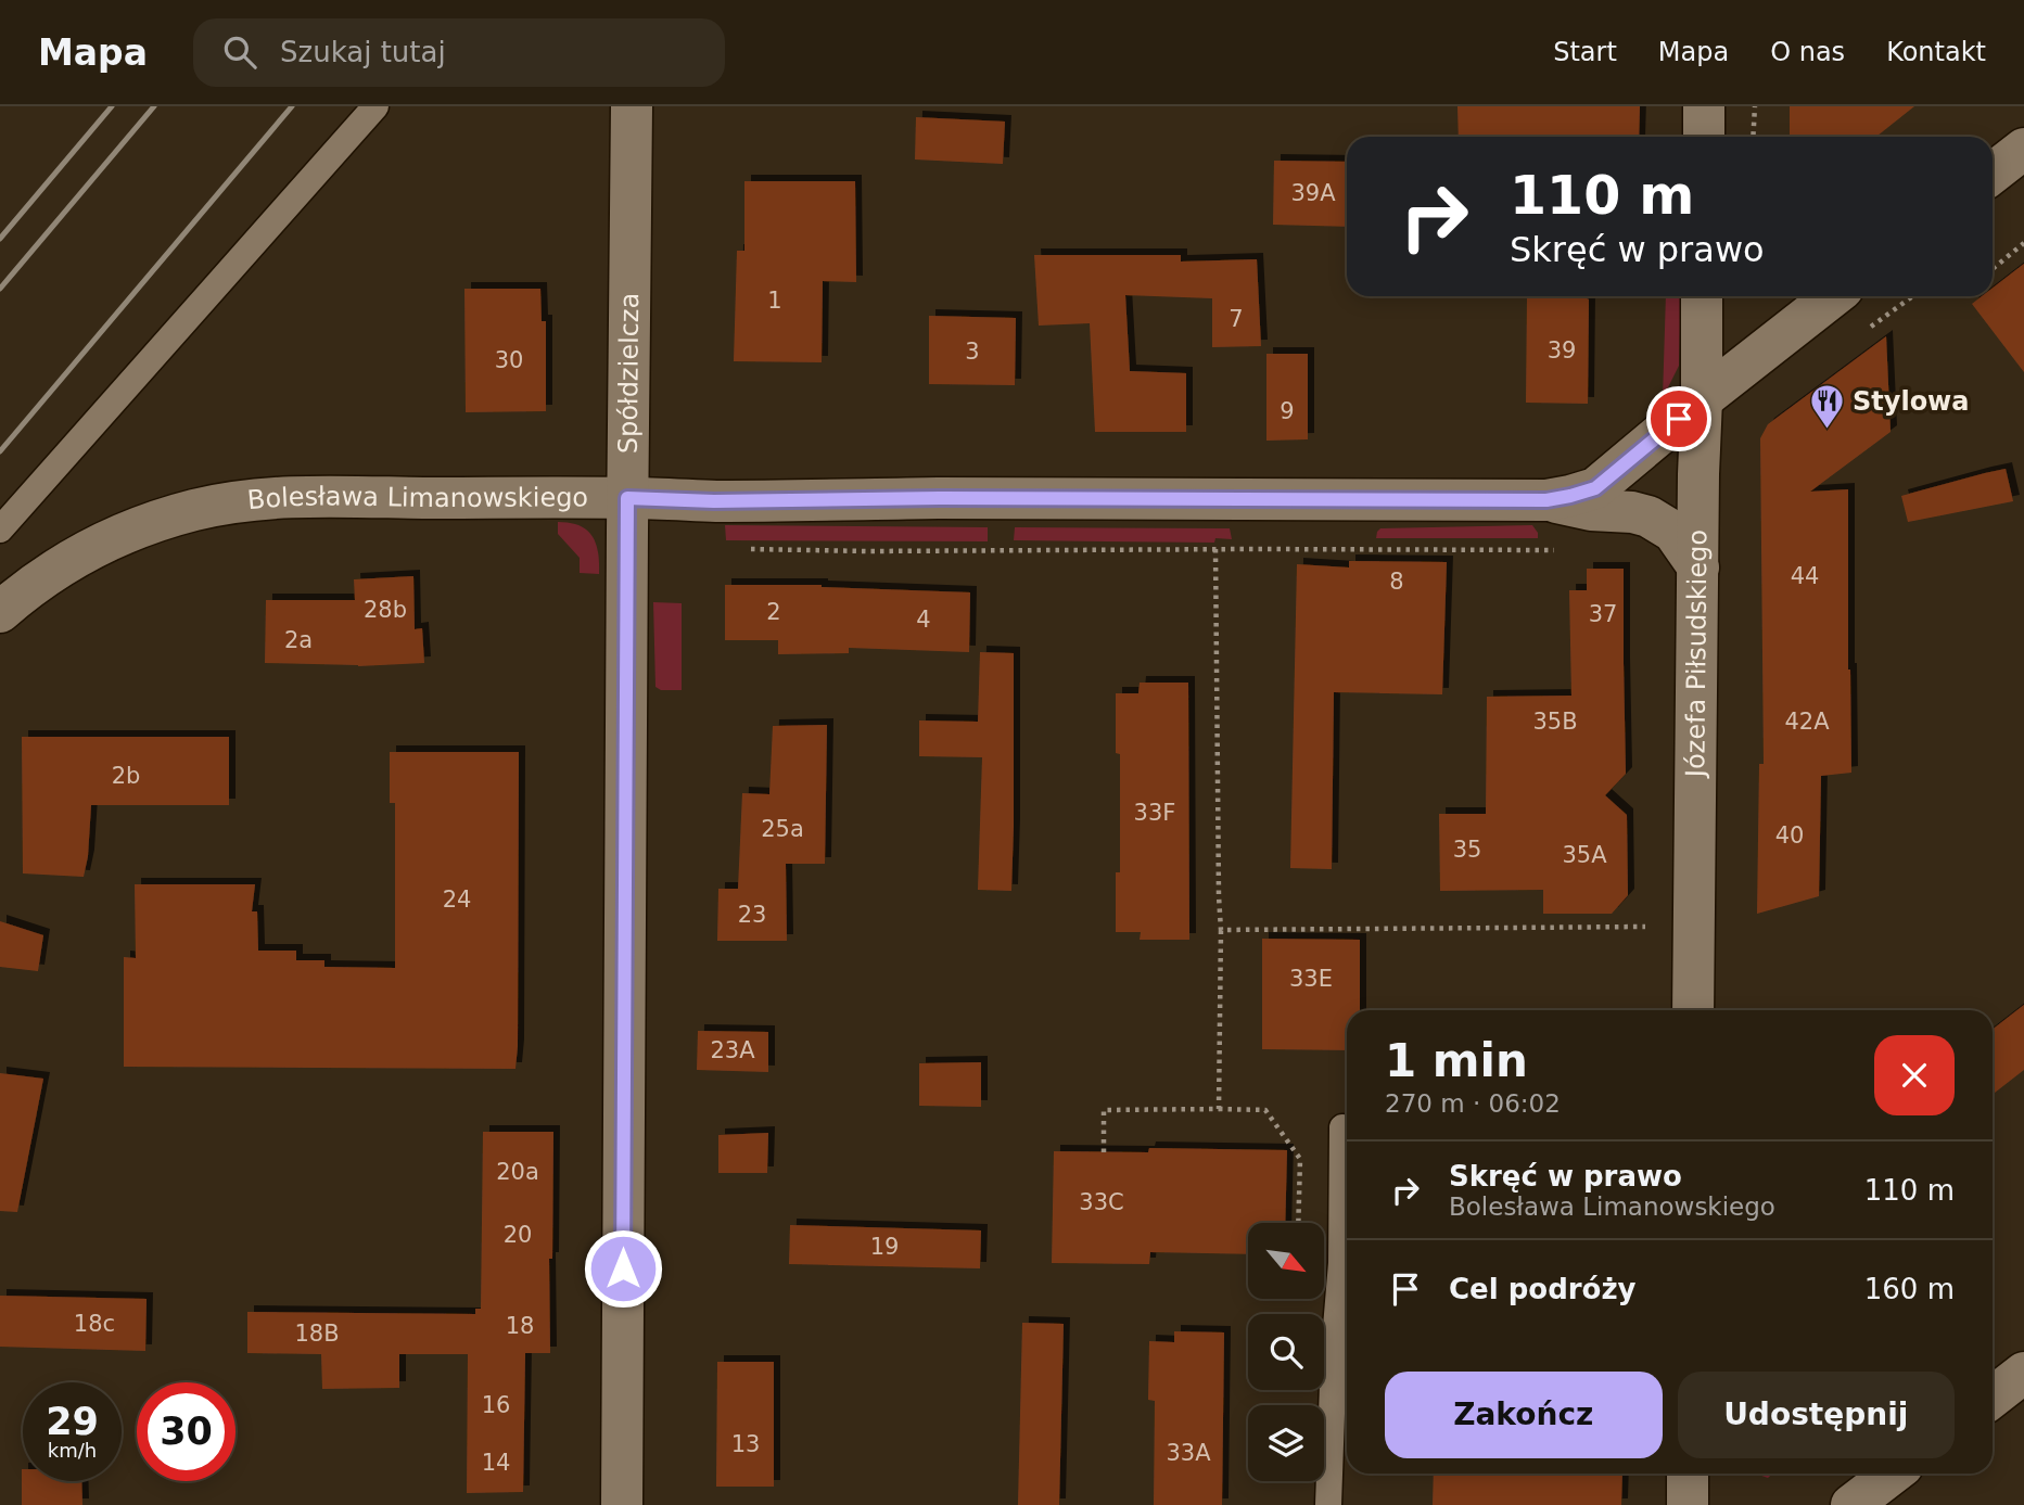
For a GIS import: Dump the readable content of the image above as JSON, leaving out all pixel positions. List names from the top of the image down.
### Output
{
  "streets": {
    "street": ["Spółdzielcza", "Bolesława Limanowskiego", "Józefa Piłsudskiego"]
  },
  "crossings": [
    ["Spółdzielcza", "Bolesława Limanowskiego"],
    ["Bolesława Limanowskiego", "Józefa Piłsudskiego"]
  ],
  "places": {
    "restaurant": ["Stylowa"]
  },
  "house_numbers": [
    "39A",
    "1",
    "7",
    "39",
    "3",
    "30",
    "9",
    "44",
    "8",
    "28b",
    "2",
    "37",
    "4",
    "2a",
    "35B",
    "42A",
    "2b",
    "33F",
    "25a",
    "40",
    "35",
    "35A",
    "24",
    "23",
    "33E",
    "23A",
    "20a",
    "33C",
    "20",
    "19",
    "18c",
    "18",
    "18B",
    "16",
    "13",
    "33A",
    "14"
  ],
  "north": "bottom right",
  "page": {
    "header": "Mapa",
    "search": "Szukaj tutaj",
    "nav": [
      "Start",
      "Mapa",
      "O nas",
      "Kontakt"
    ],
    "turn": ["110 m", "Skręć w prawo"],
    "heading": ["1 min", "270 m · 06:02"],
    "list": [
      {
        "name": "Skręć w prawo",
        "note": "Bolesława Limanowskiego",
        "value": "110 m"
      },
      {
        "name": "Cel podróży",
        "value": "160 m"
      }
    ],
    "buttons": ["Zakończ", "Udostępnij"],
    "speed": "29 km/h",
    "limit": "30"
  }
}
